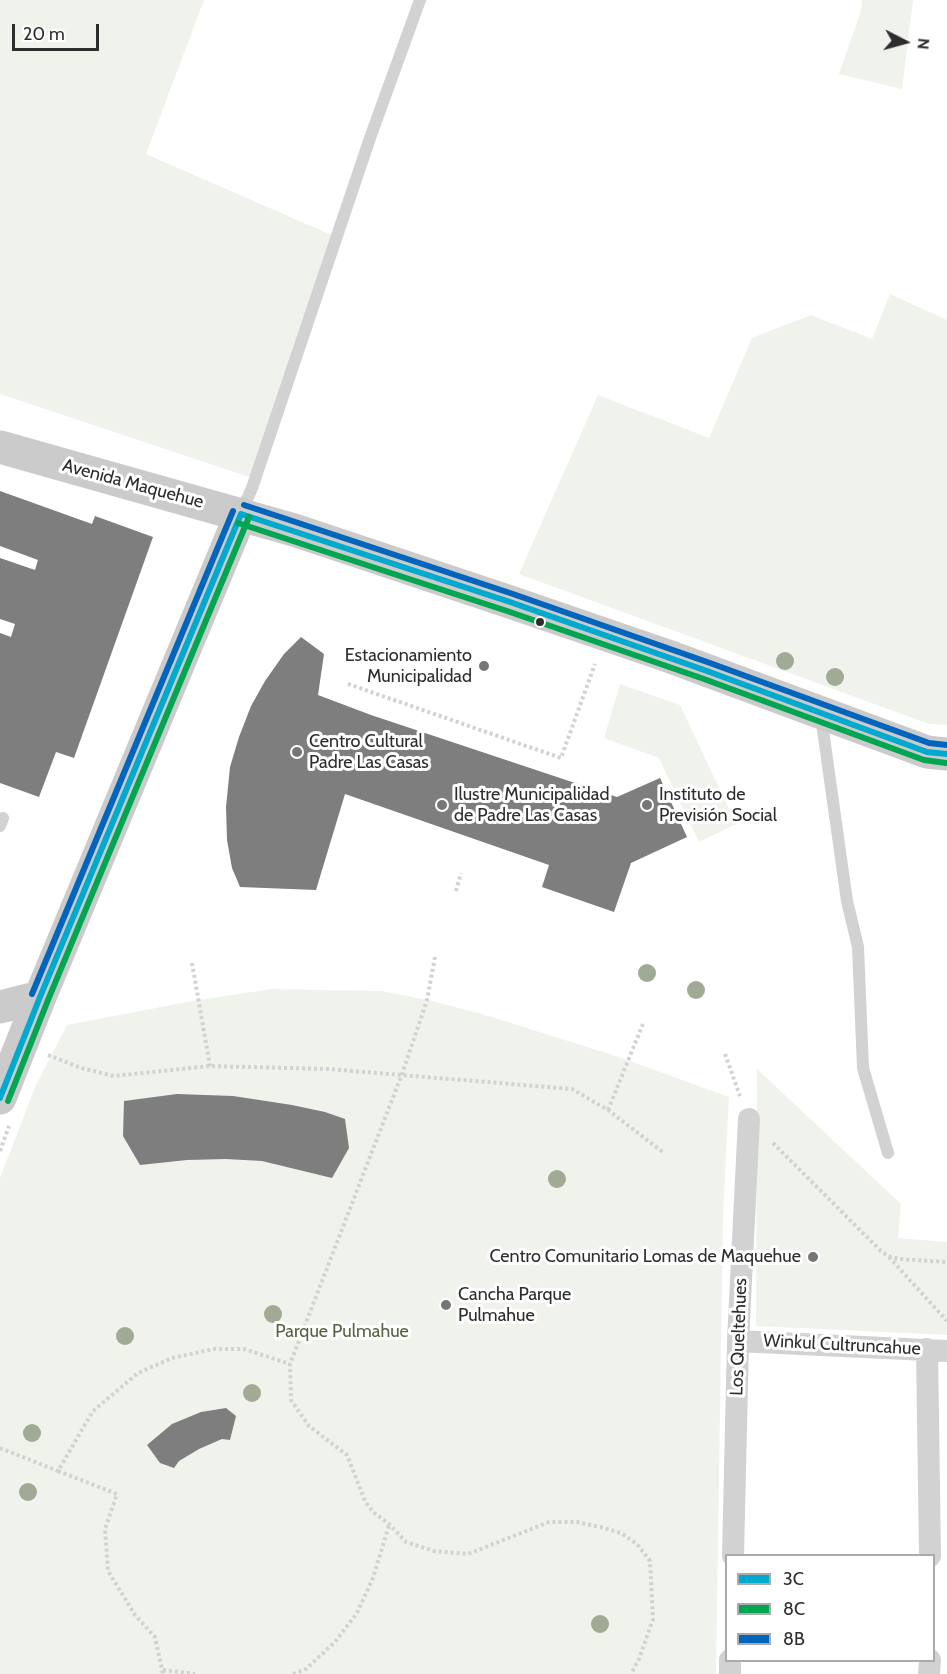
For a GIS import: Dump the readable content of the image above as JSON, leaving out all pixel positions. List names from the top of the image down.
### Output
{
  "streets": {
    "main road": ["Avenida Maquehue"],
    "street": ["Los Queltehues", "Winkul Cultruncahue"]
  },
  "crossings": [
    ["Los Queltehues", "Winkul Cultruncahue"]
  ],
  "parks": ["Parque Pulmahue"],
  "places": [
    "Estacionamiento Municipalidad",
    "Centro Cultural Padre Las Casas",
    "Ilustre Municipalidad de Padre Las Casas",
    "Instituto de Previsión Social",
    "Centro Comunitario Lomas de Maquehue",
    "Cancha Parque Pulmahue"
  ],
  "lines": ["transit line 8B", "transit line 3C", "transit line 8C"],
  "legend": ["3C", "8C", "8B"],
  "scale_bar": "20 m",
  "north": "right"
}
